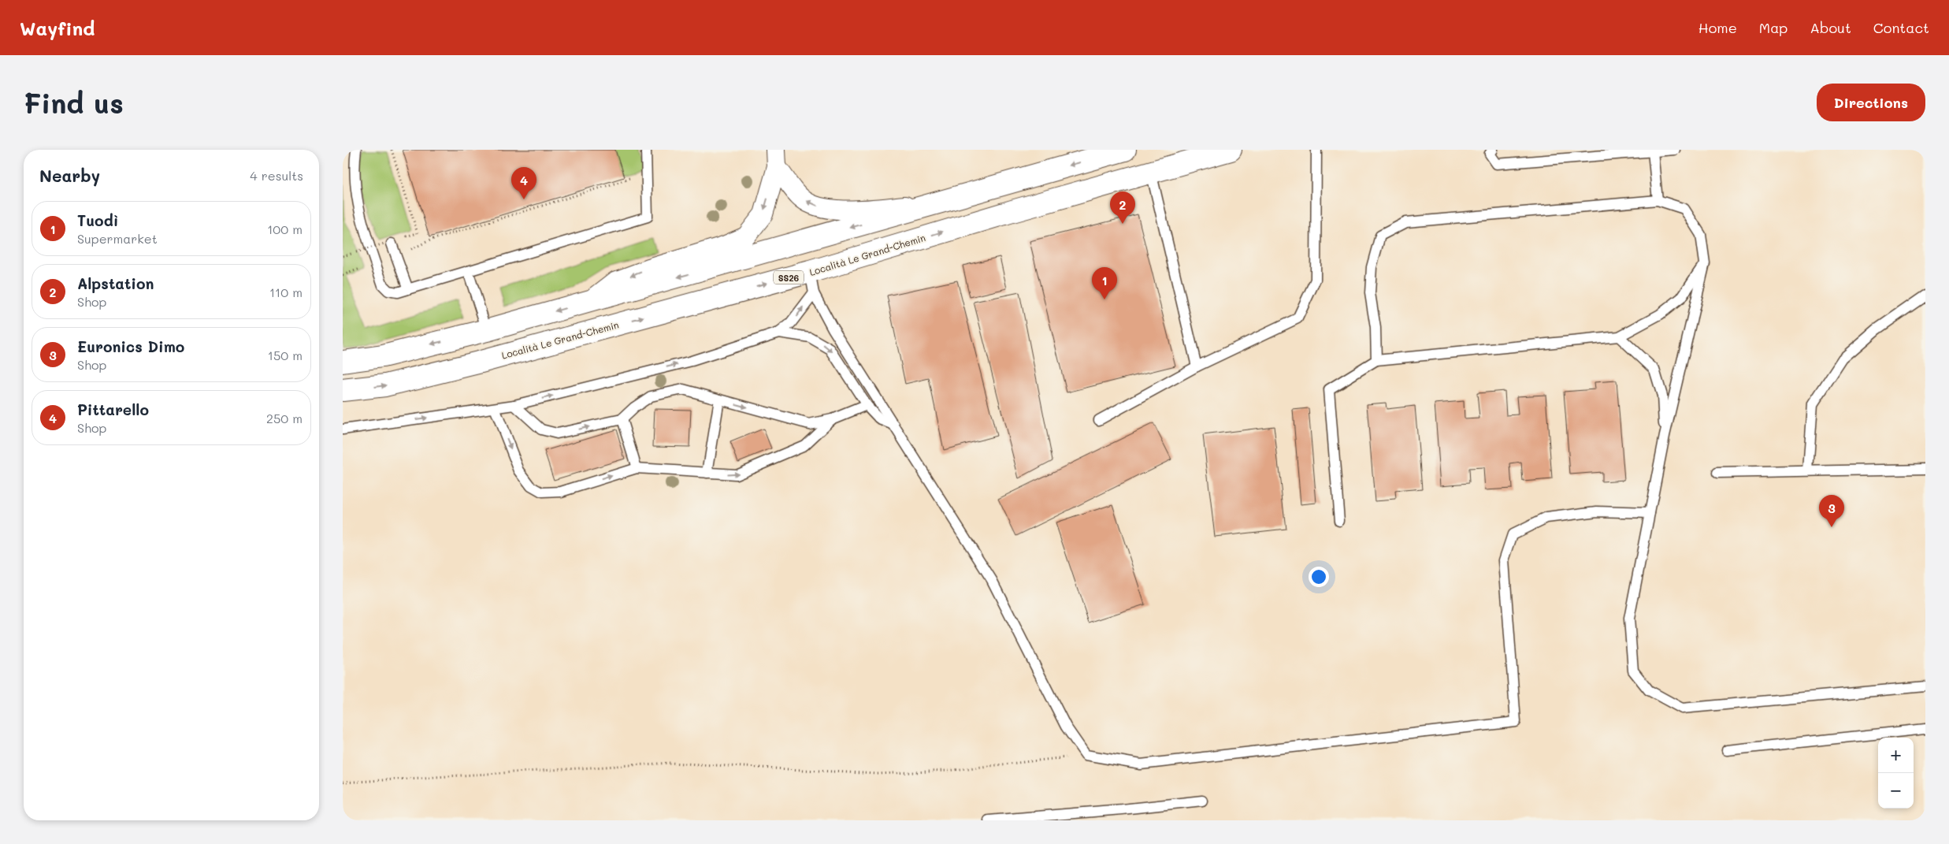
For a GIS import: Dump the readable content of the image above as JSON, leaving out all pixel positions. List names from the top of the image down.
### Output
{
  "streets": {
    "main road": ["Località Le Grand-Chemin", "SS26"]
  },
  "page": {
    "header": "Wayfind",
    "nav": [
      "Home",
      "Map",
      "About",
      "Contact"
    ],
    "buttons": "Directions",
    "title": "Find us",
    "heading": ["Nearby", "4 results"],
    "pins": [
      "4",
      "2",
      "1",
      "3"
    ],
    "list": [
      {
        "mark": "1",
        "name": "Tuodì",
        "note": "Supermarket",
        "value": "100 m"
      },
      {
        "mark": "2",
        "name": "Alpstation",
        "note": "Shop",
        "value": "110 m"
      },
      {
        "mark": "3",
        "name": "Euronics Dimo",
        "note": "Shop",
        "value": "150 m"
      },
      {
        "mark": "4",
        "name": "Pittarello",
        "note": "Shop",
        "value": "250 m"
      }
    ],
    "map_buttons": ["+", "−"]
  }
}
